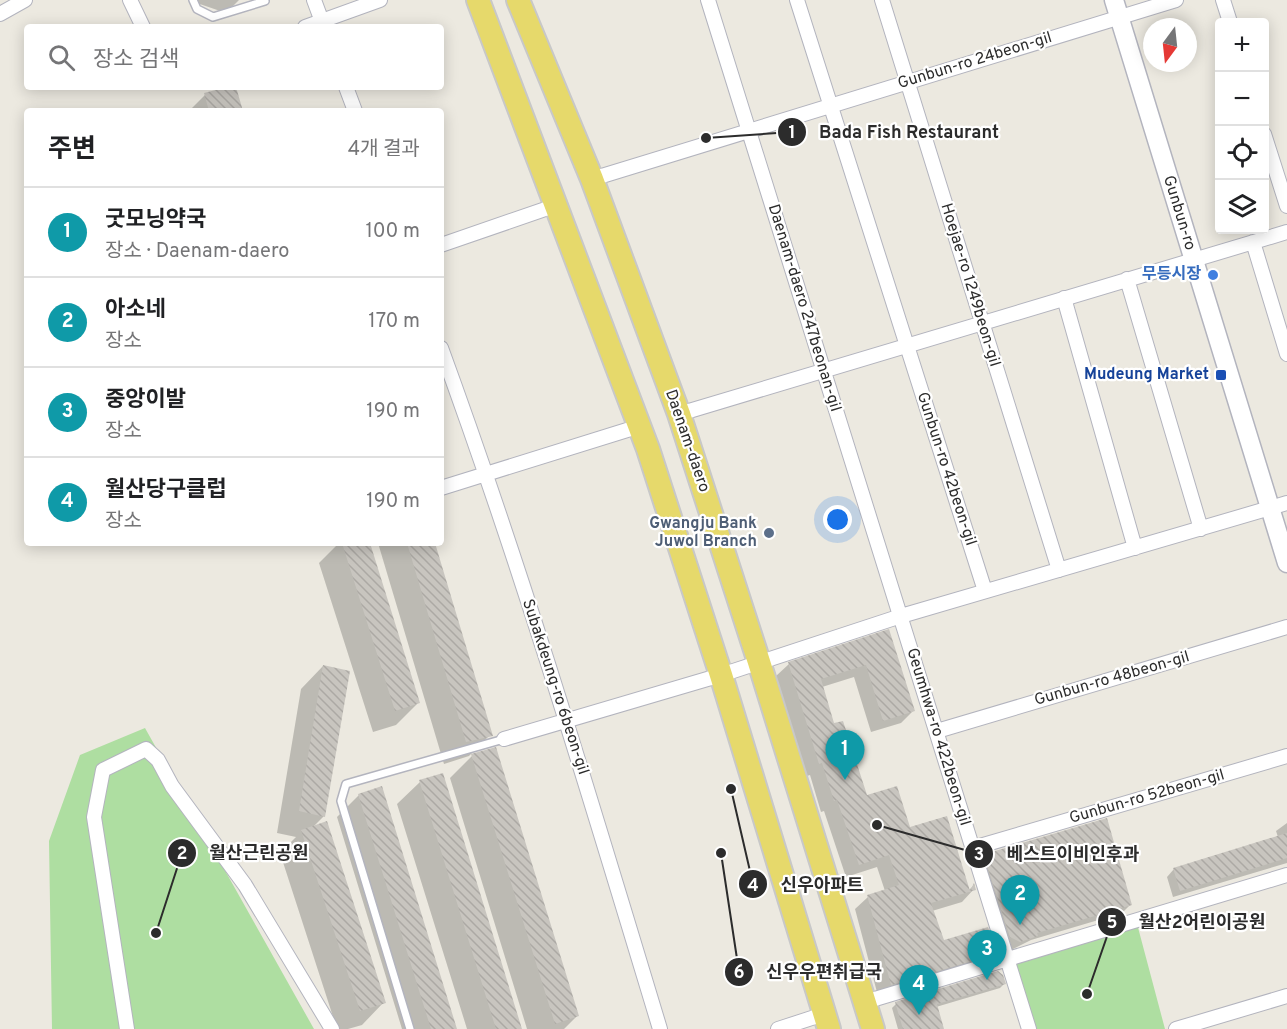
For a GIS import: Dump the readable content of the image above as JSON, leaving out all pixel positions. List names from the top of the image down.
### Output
{
  "streets": {
    "main road": ["Daenam-daero"],
    "street": [
      "Gunbun-ro 24beon-gil",
      "Gunbun-ro",
      "Hoejae-ro 1249beon-gil",
      "Daenam-daero 247beonan-gil",
      "Gunbun-ro 42beon-gil",
      "Gunbun-ro 48beon-gil",
      "Subakdeung-ro 6beon-gil",
      "Geumhwa-ro 422beon-gil",
      "Gunbun-ro 52beon-gil"
    ]
  },
  "crossings": [
    ["Gunbun-ro 24beon-gil", "Gunbun-ro"],
    ["Gunbun-ro 24beon-gil", "Hoejae-ro 1249beon-gil"],
    ["Gunbun-ro 24beon-gil", "Daenam-daero 247beonan-gil"],
    ["Gunbun-ro 24beon-gil", "Daenam-daero"],
    ["Gunbun-ro 24beon-gil", "Gunbun-ro 42beon-gil"],
    ["Daenam-daero 247beonan-gil", "Geumhwa-ro 422beon-gil"],
    ["Gunbun-ro 48beon-gil", "Geumhwa-ro 422beon-gil"],
    ["Geumhwa-ro 422beon-gil", "Gunbun-ro 52beon-gil"]
  ],
  "places": {
    "other": [
      "Bada Fish Restaurant",
      "무등시장",
      "Gwangju Bank Juwol Branch",
      "신우아파트",
      "베스트이비인후과",
      "신우우편취급국",
      "월산근린공원",
      "월산2어린이공원"
    ],
    "transit": ["Mudeung Market"]
  },
  "north": "bottom",
  "page": {
    "map_buttons": ["+", "−"],
    "search": "장소 검색",
    "heading": ["주변", "4개 결과"],
    "list": [
      {
        "mark": "1",
        "name": "굿모닝약국",
        "note": "장소 · Daenam-daero",
        "value": "100 m"
      },
      {
        "mark": "2",
        "name": "아소네",
        "note": "장소",
        "value": "170 m"
      },
      {
        "mark": "3",
        "name": "중앙이발",
        "note": "장소",
        "value": "190 m"
      },
      {
        "mark": "4",
        "name": "월산당구클럽",
        "note": "장소",
        "value": "190 m"
      }
    ],
    "pins": [
      "1",
      "2",
      "3",
      "4"
    ]
  }
}
